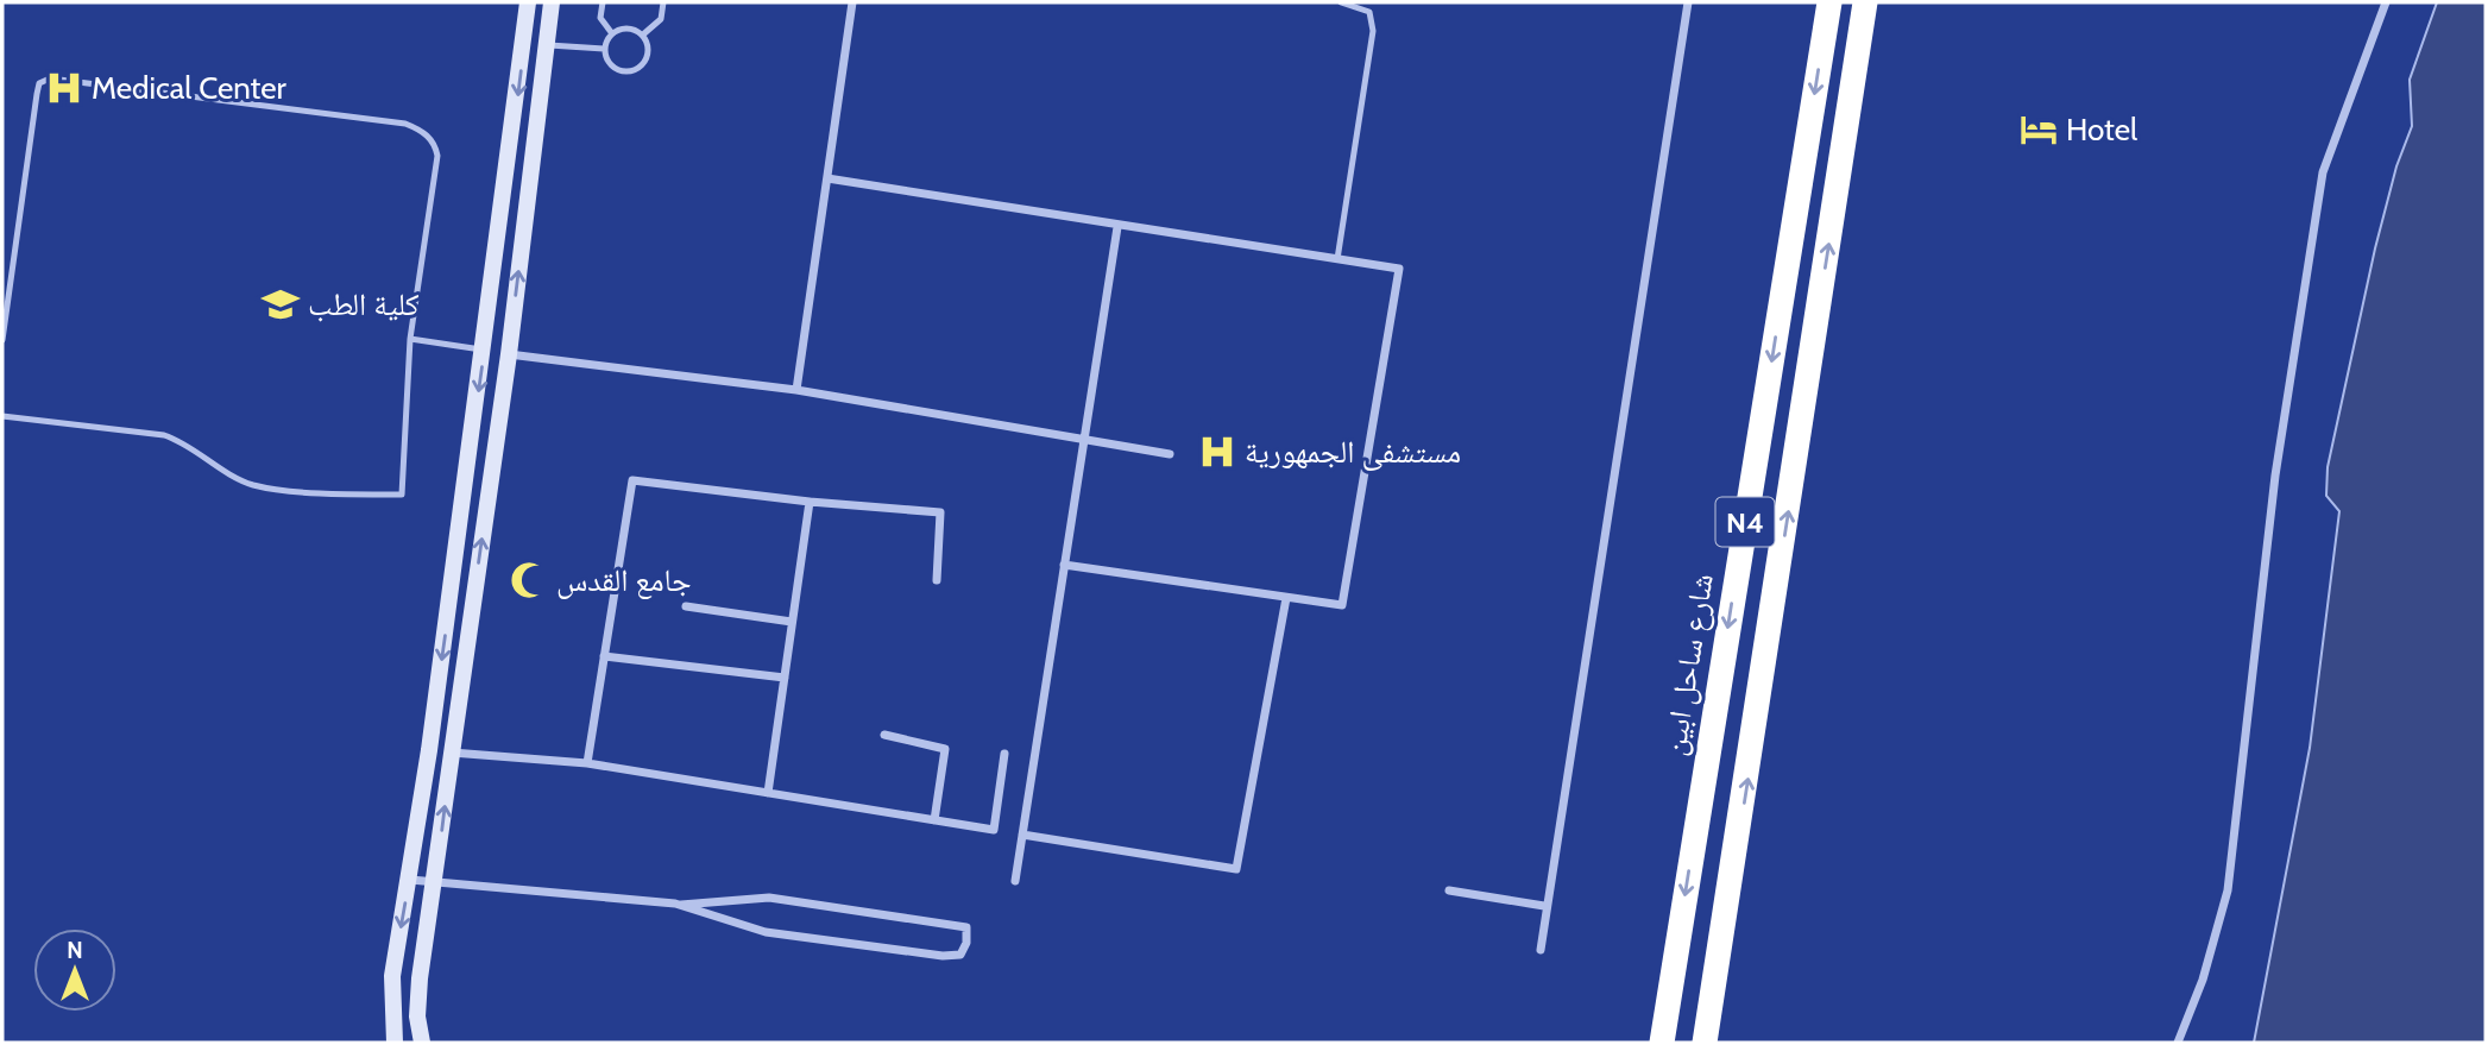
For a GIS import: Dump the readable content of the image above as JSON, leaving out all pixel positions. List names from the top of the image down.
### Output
{
  "streets": {
    "highway": ["N4", "شارع ساحل ابين"]
  },
  "places": {
    "hospital": ["Medical Center", "مستشفى الجمهورية"],
    "hotel": ["Hotel"],
    "school or university": ["كلية الطب"],
    "mosque": ["جامع القدس"]
  },
  "north": "top"
}
